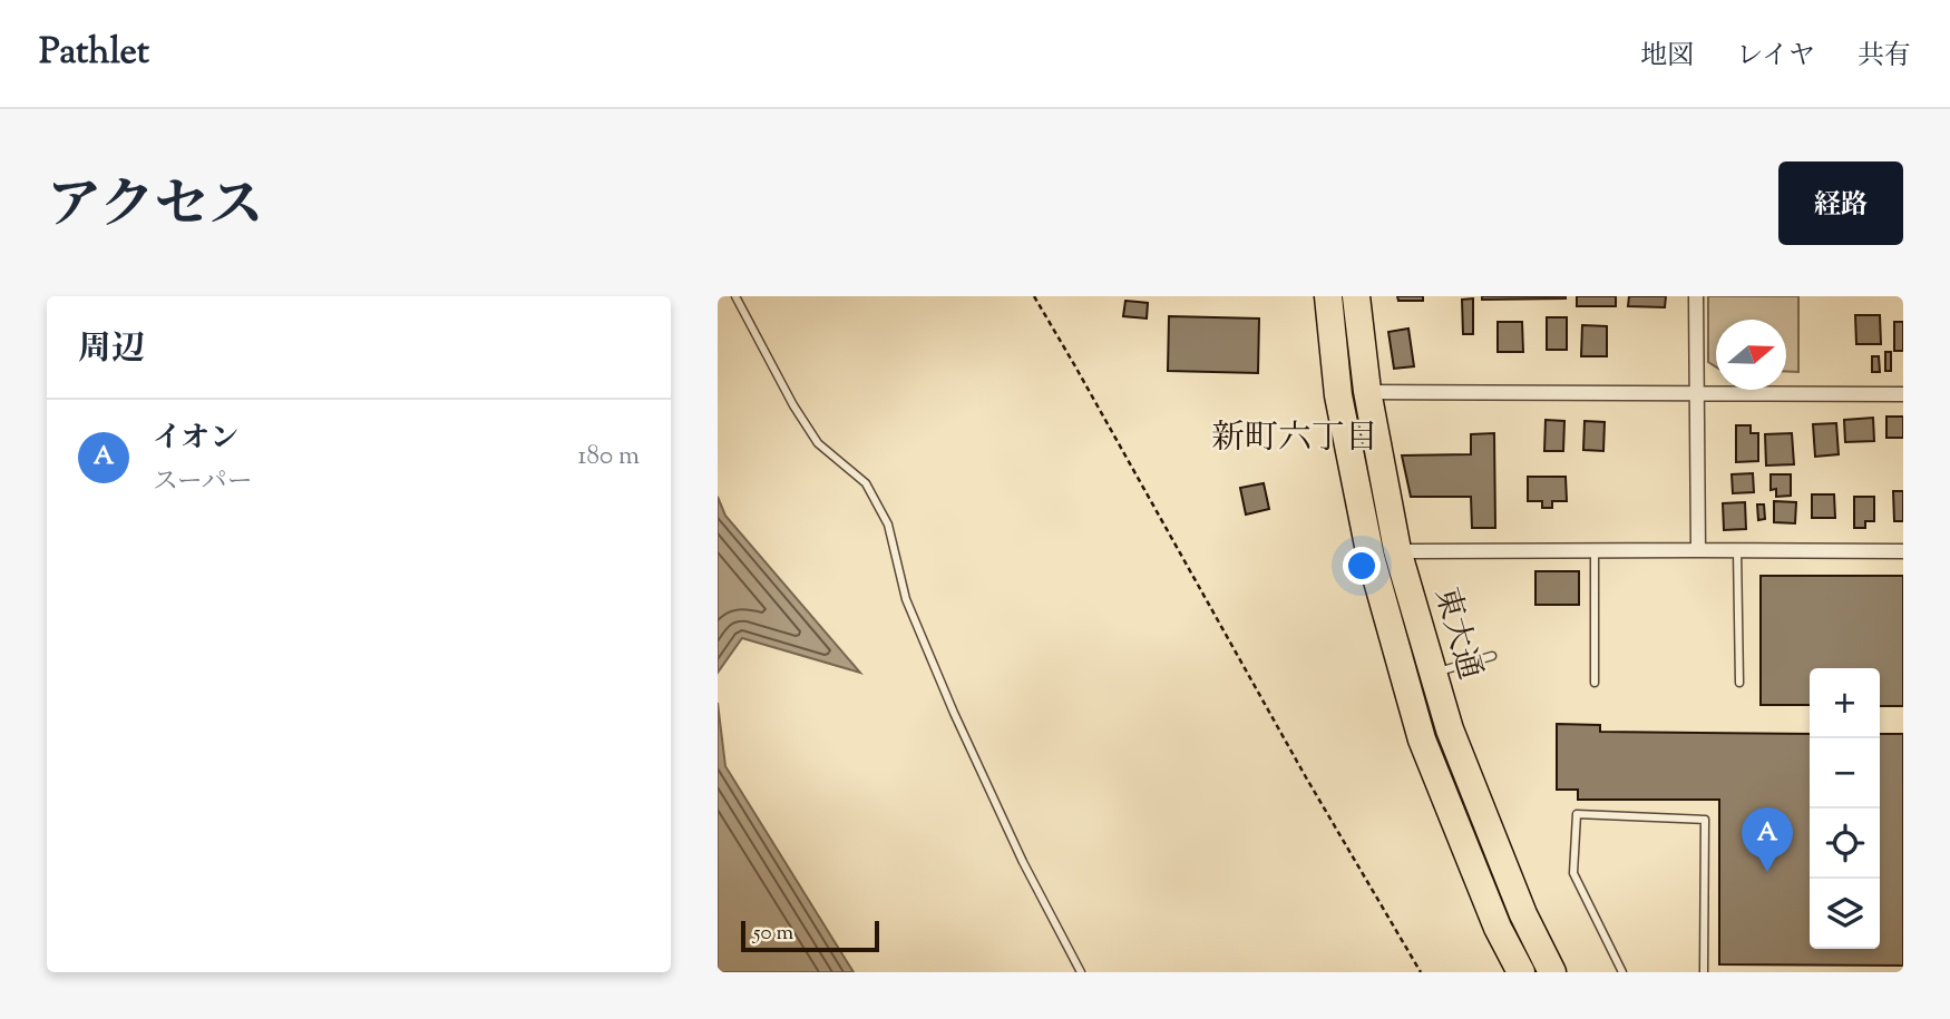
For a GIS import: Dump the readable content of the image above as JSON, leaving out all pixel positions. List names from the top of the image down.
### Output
{
  "streets": {
    "highway": ["東大通"]
  },
  "districts": ["新町六丁目"],
  "scale_bar": "50 m",
  "north": "right",
  "page": {
    "header": "Pathlet",
    "nav": ["地図", "レイヤ", "共有"],
    "title": "アクセス",
    "buttons": "経路",
    "heading": "周辺",
    "list": [
      {
        "mark": "A",
        "name": "イオン",
        "note": "スーパー",
        "value": "180 m"
      }
    ],
    "map_buttons": ["+", "−"],
    "pins": "A",
    "scale": "50 m"
  }
}
